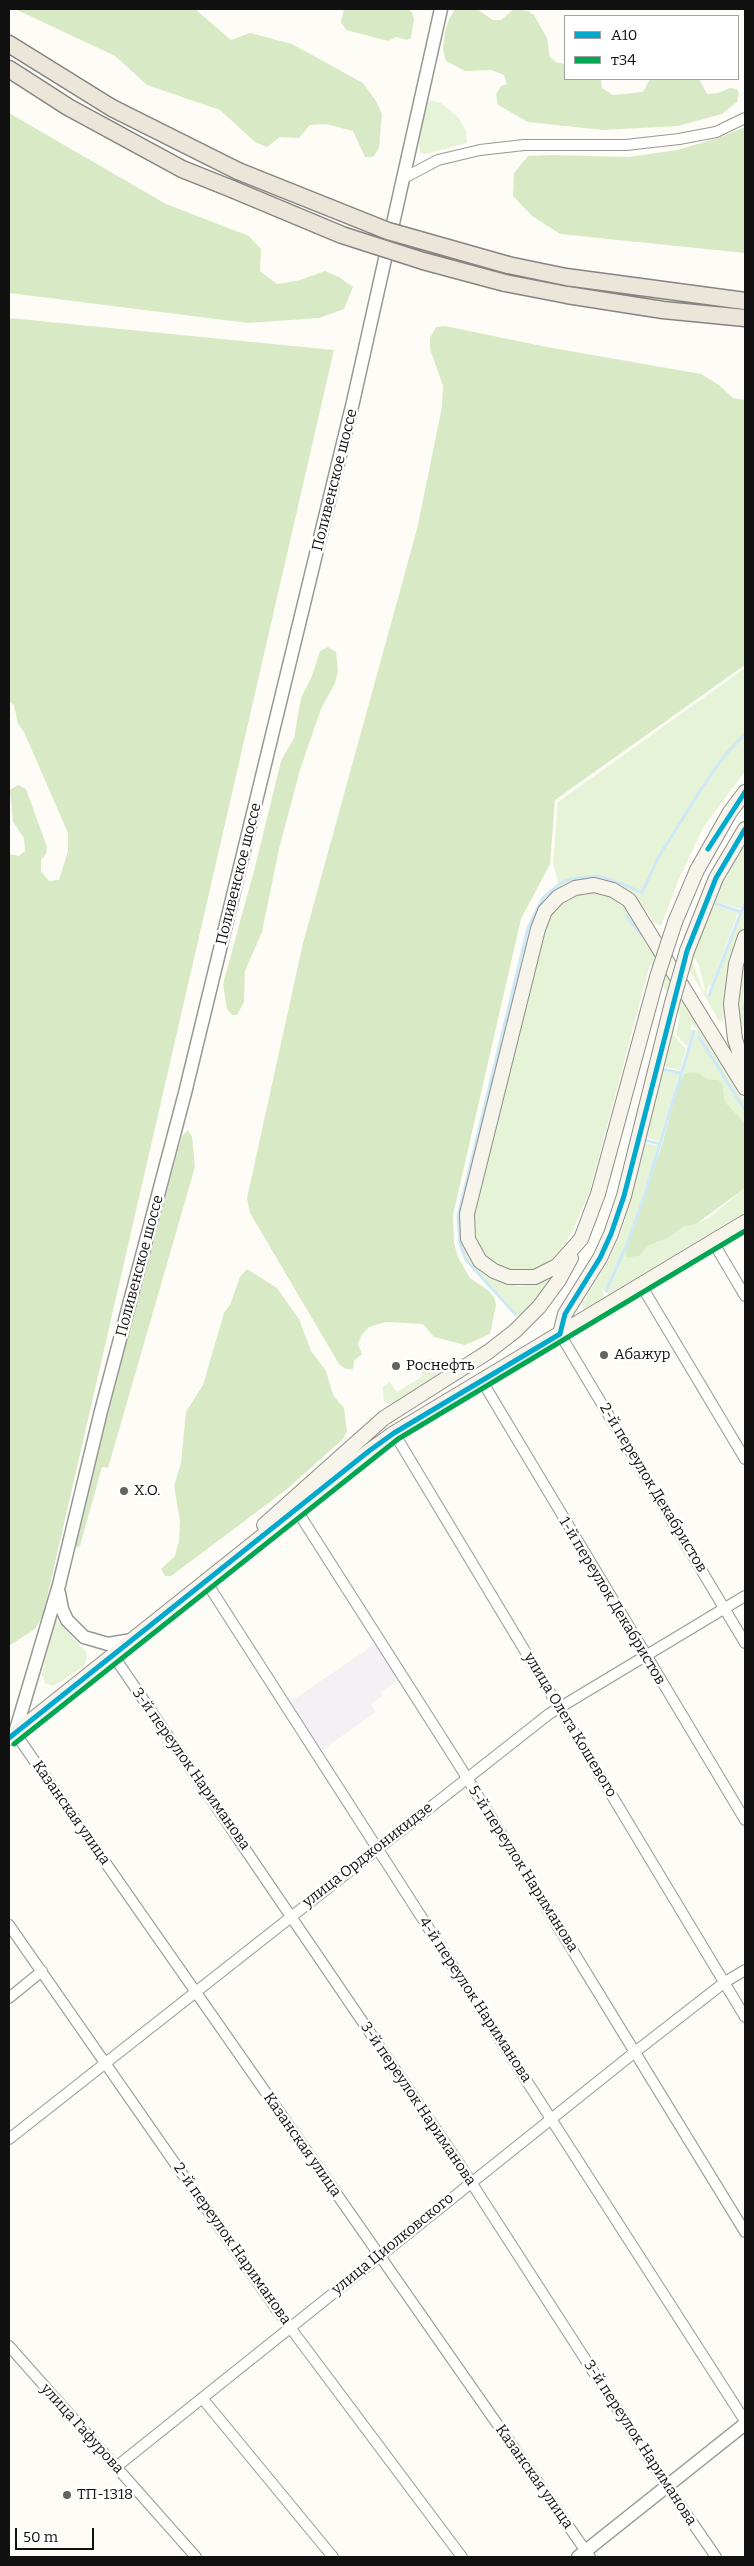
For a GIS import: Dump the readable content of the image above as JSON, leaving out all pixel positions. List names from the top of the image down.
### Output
{
  "streets": {
    "street": [
      "Поливенское шоссе",
      "2-й переулок Декабристов",
      "1-й переулок Декабристов",
      "улица Олега Кошевого",
      "3-й переулок Нариманова",
      "Казанская улица",
      "улица Орджоникидзе",
      "5-й переулок Нариманова",
      "4-й переулок Нариманова",
      "2-й переулок Нариманова",
      "улица Циолковского",
      "улица Гафурова"
    ]
  },
  "crossings": [
    ["Поливенское шоссе", "Казанская улица"],
    ["2-й переулок Декабристов", "улица Орджоникидзе"],
    ["1-й переулок Декабристов", "улица Орджоникидзе"],
    ["улица Олега Кошевого", "улица Орджоникидзе"],
    ["улица Олега Кошевого", "улица Циолковского"],
    ["3-й переулок Нариманова", "улица Орджоникидзе"],
    ["3-й переулок Нариманова", "улица Циолковского"],
    ["Казанская улица", "улица Орджоникидзе"],
    ["Казанская улица", "улица Циолковского"],
    ["улица Орджоникидзе", "5-й переулок Нариманова"],
    ["улица Орджоникидзе", "4-й переулок Нариманова"],
    ["улица Орджоникидзе", "2-й переулок Нариманова"],
    ["5-й переулок Нариманова", "улица Циолковского"],
    ["4-й переулок Нариманова", "улица Циолковского"],
    ["2-й переулок Нариманова", "улица Циолковского"],
    ["улица Циолковского", "улица Гафурова"]
  ],
  "places": [
    "Абажур",
    "Роснефть",
    "Х.О.",
    "ТП-1318"
  ],
  "lines": ["transit line А10", "transit line т34"],
  "legend": ["А10", "т34"],
  "scale_bar": "50 m"
}
